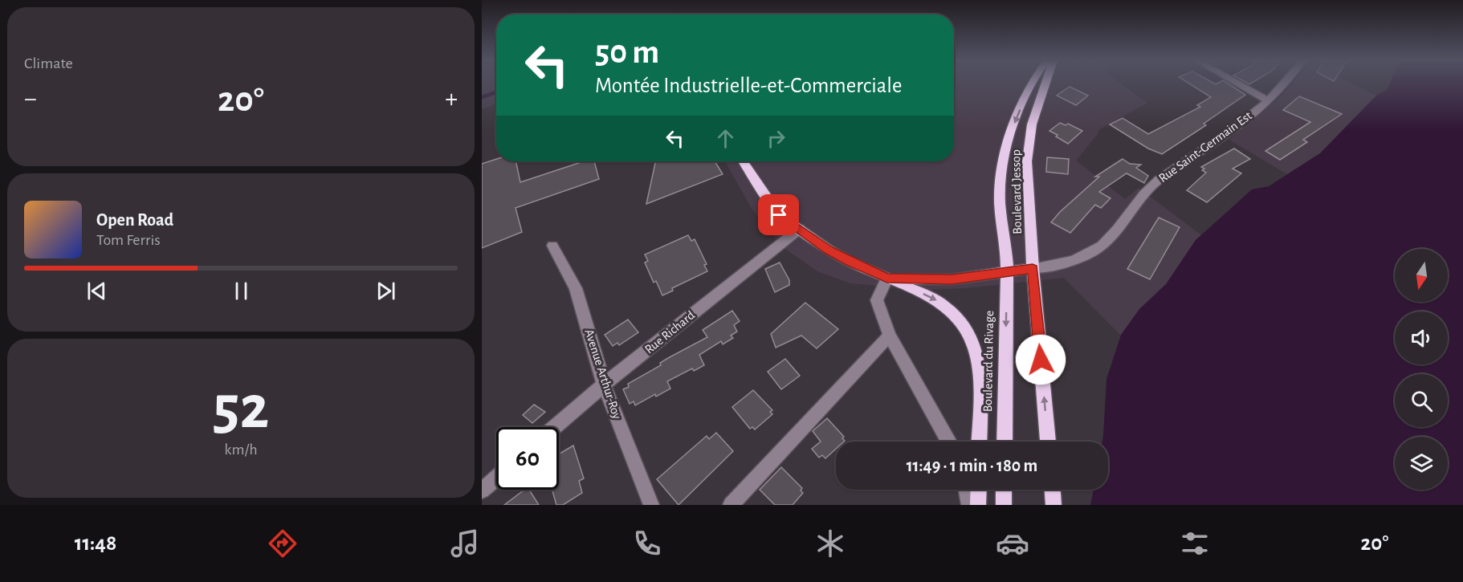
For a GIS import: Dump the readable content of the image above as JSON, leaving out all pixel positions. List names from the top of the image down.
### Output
{
  "streets": {
    "main road": ["Boulevard Jessop", "Boulevard du Rivage"],
    "street": ["Rue Saint-Germain Est", "Rue Richard", "Avenue Arthur-Roy"]
  },
  "crossings": [
    ["Rue Saint-Germain Est", "Boulevard Jessop"],
    ["Boulevard Jessop", "Boulevard du Rivage"],
    ["Rue Richard", "Avenue Arthur-Roy"]
  ],
  "north": "bottom",
  "page": {
    "tile": [
      "Climate",
      ["52", "km/h"]
    ],
    "turn": ["50 m", "Montée Industrielle-et-Commerciale"],
    "heat": ["−", "20°", "+"],
    "song": ["Open Road", "Tom Ferris"],
    "limit": "60",
    "trip": "11:49 · 1 min · 180 m",
    "tabs": ["11:48", "20°"]
  }
}
